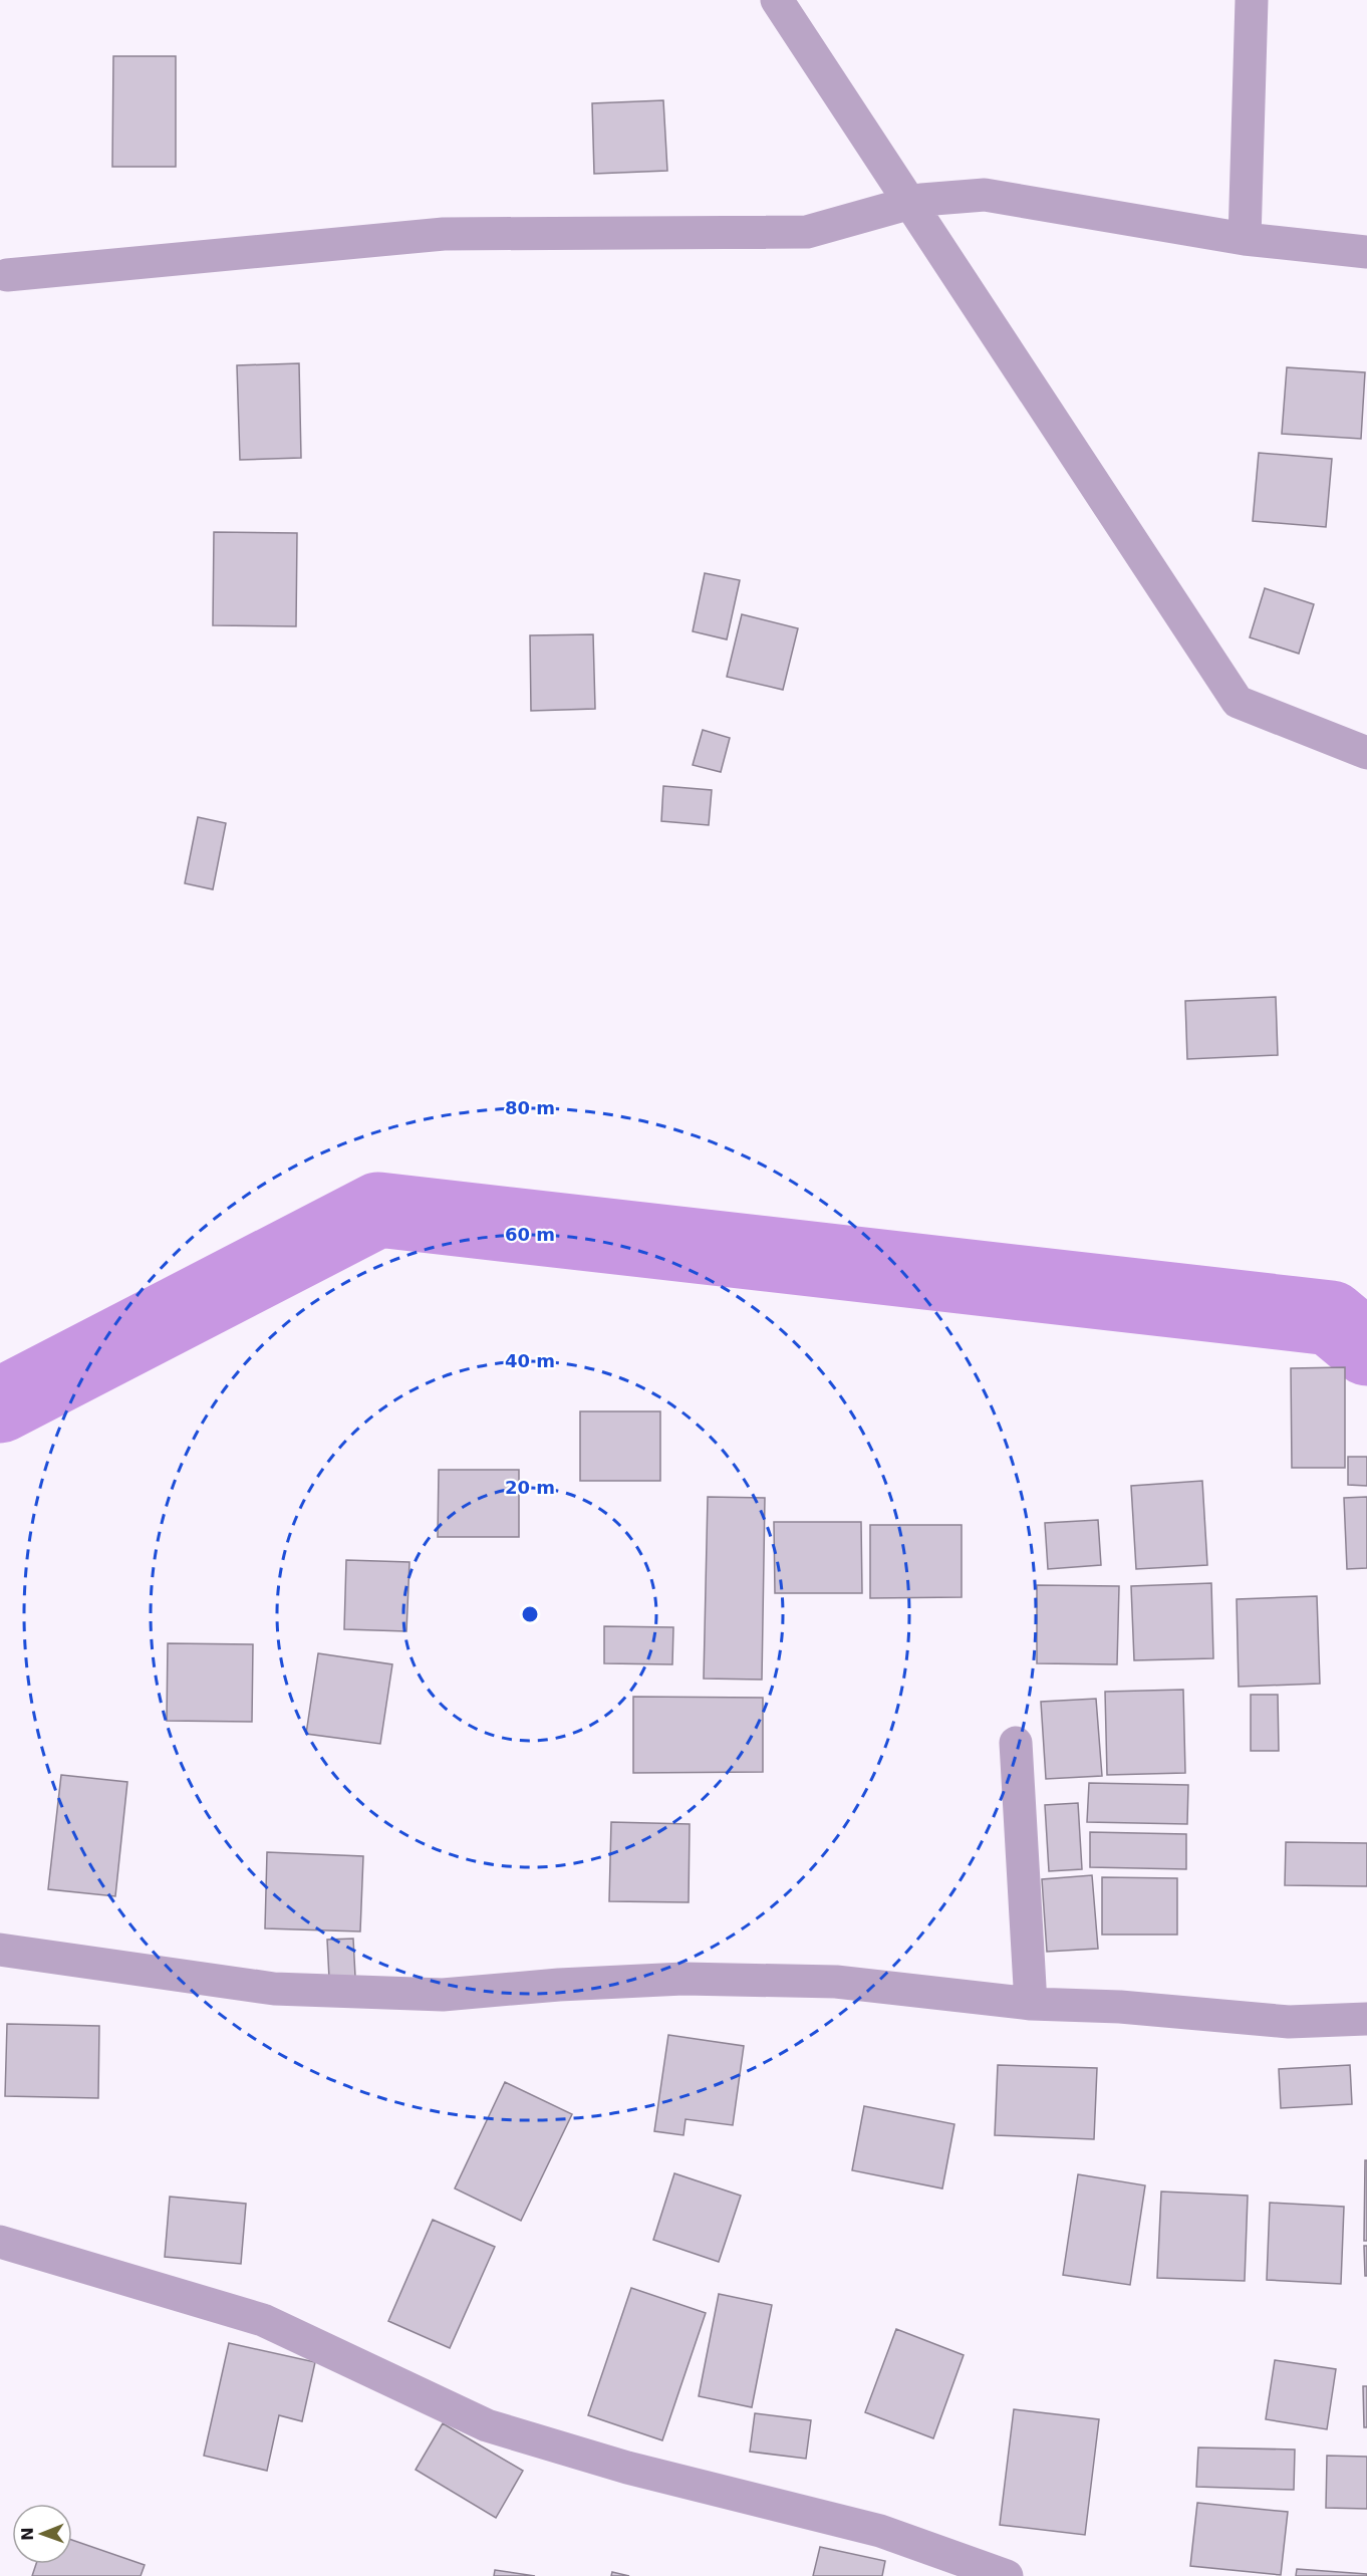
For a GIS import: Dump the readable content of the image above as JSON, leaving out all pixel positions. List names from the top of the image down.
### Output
{
  "north": "left",
  "rings": [
    "80 m",
    "60 m",
    "40 m",
    "20 m"
  ]
}
